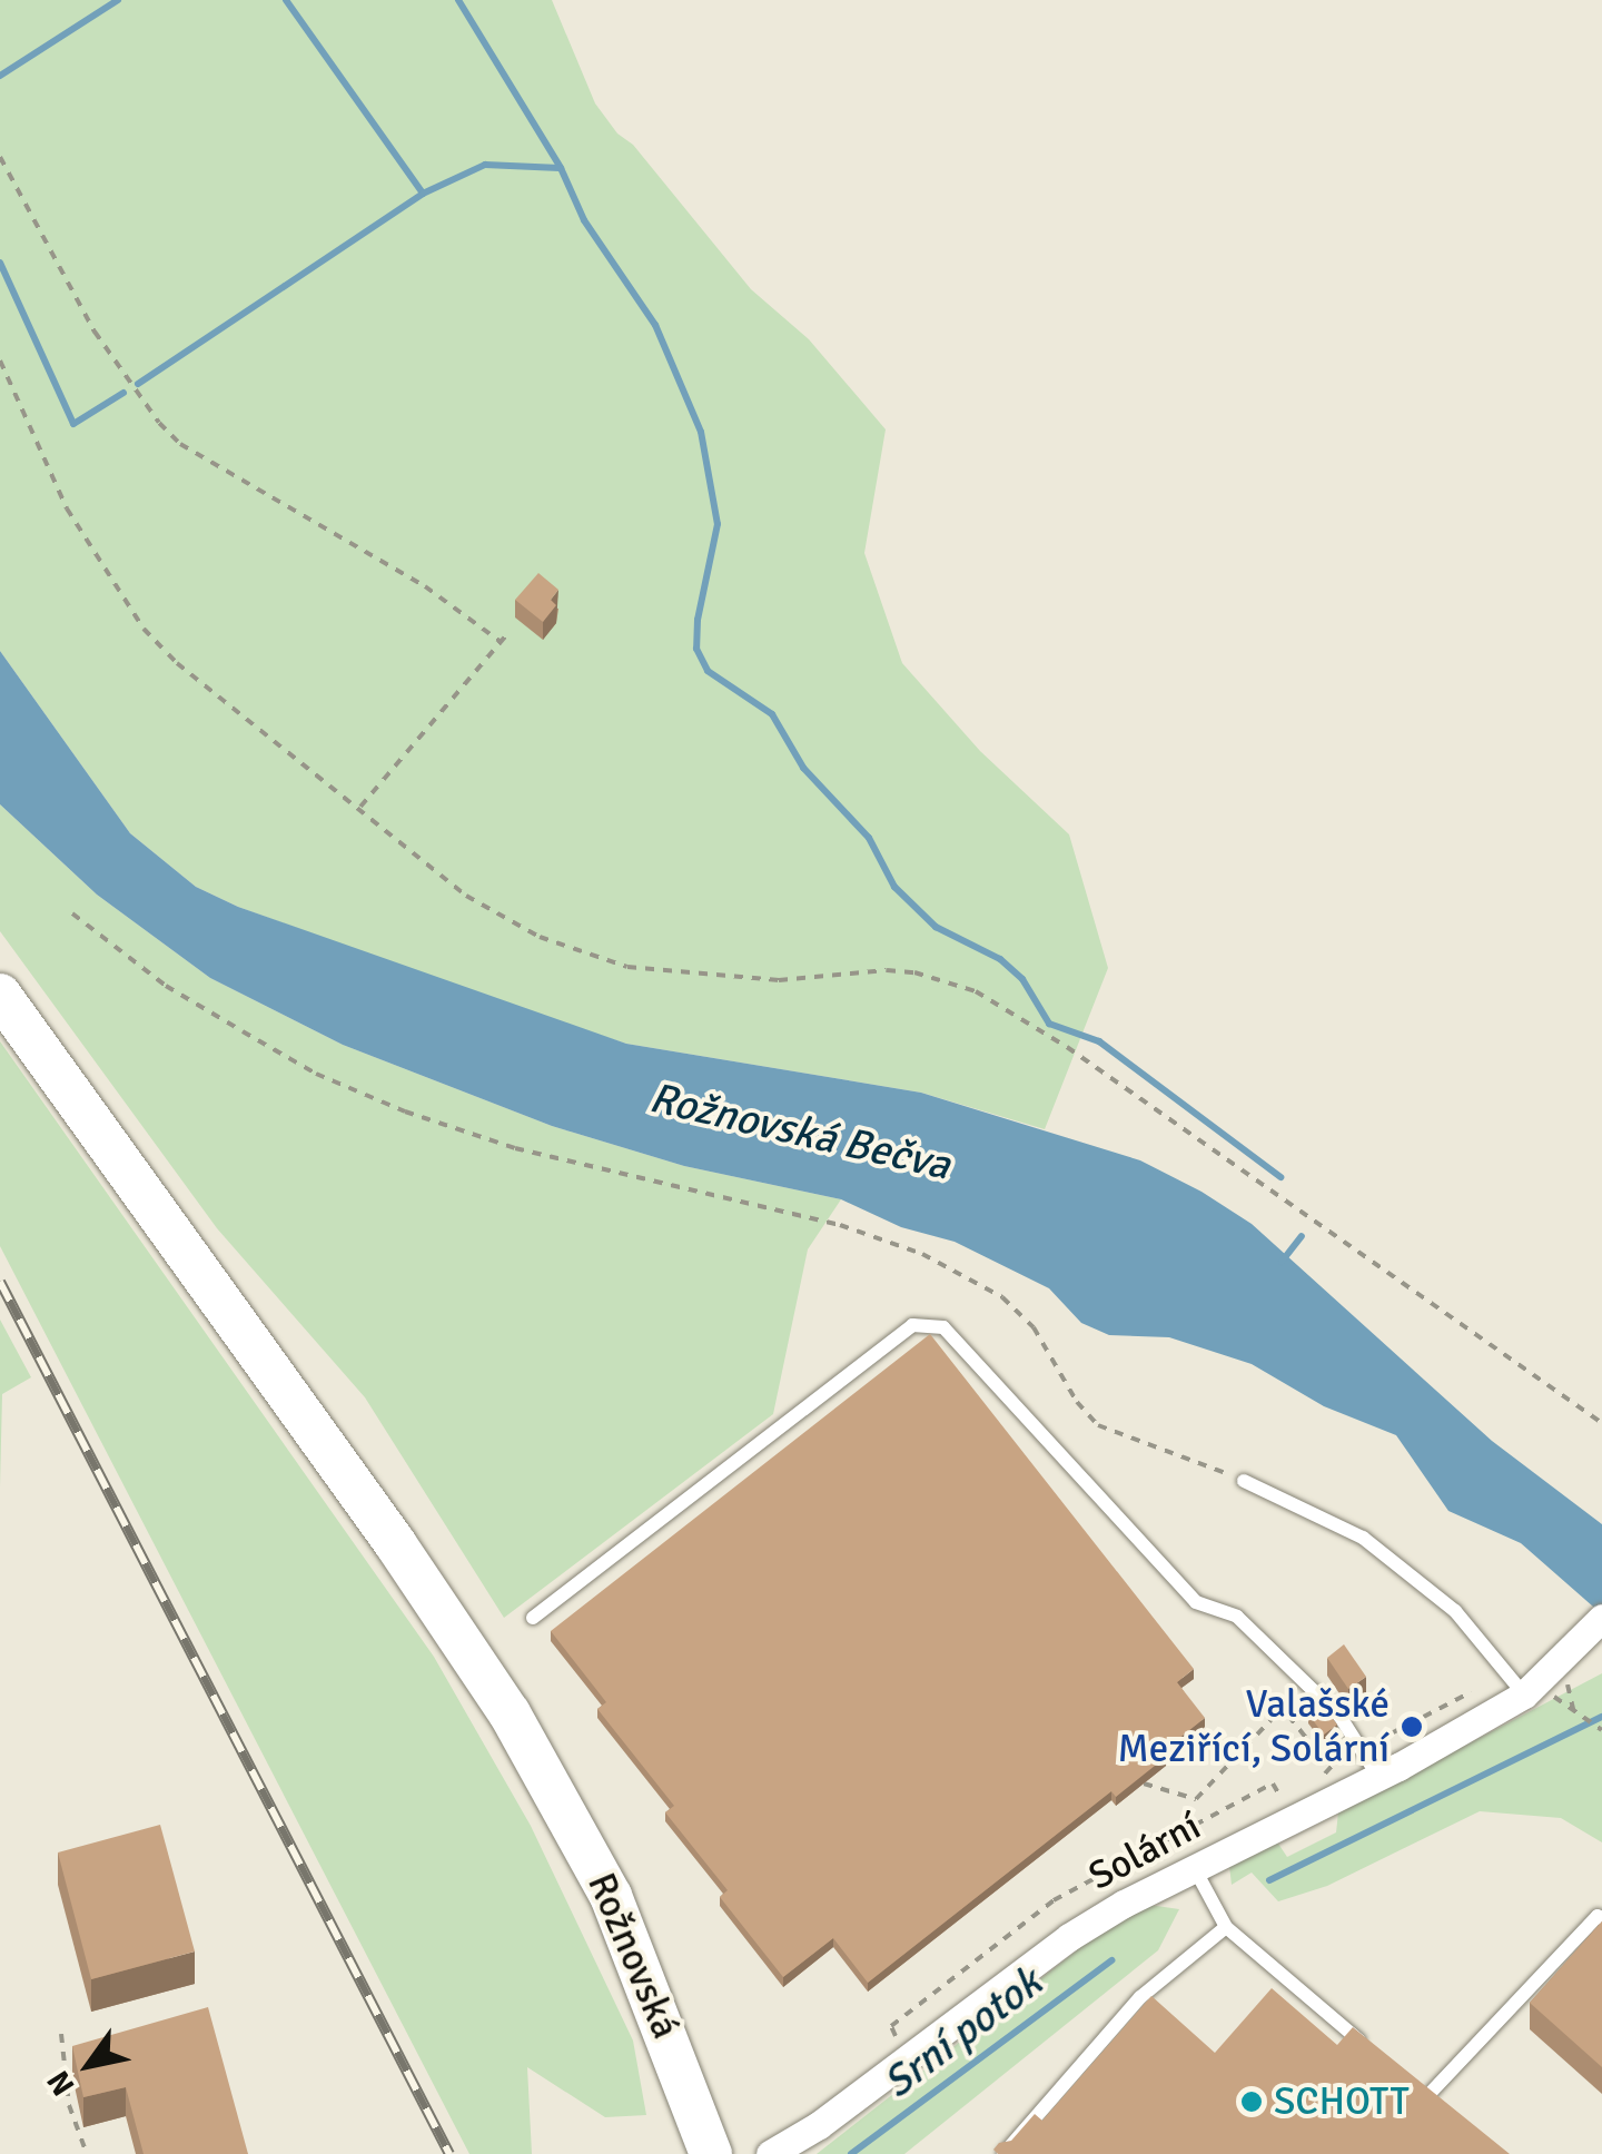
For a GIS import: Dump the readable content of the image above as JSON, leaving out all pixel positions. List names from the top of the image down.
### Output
{
  "streets": {
    "main road": ["Rožnovská"],
    "street": ["Solární"]
  },
  "water": ["Rožnovská Bečva", "Srní potok"],
  "places": ["Valašské Meziřící, Solární", "SCHOTT"],
  "north": "bottom left"
}
